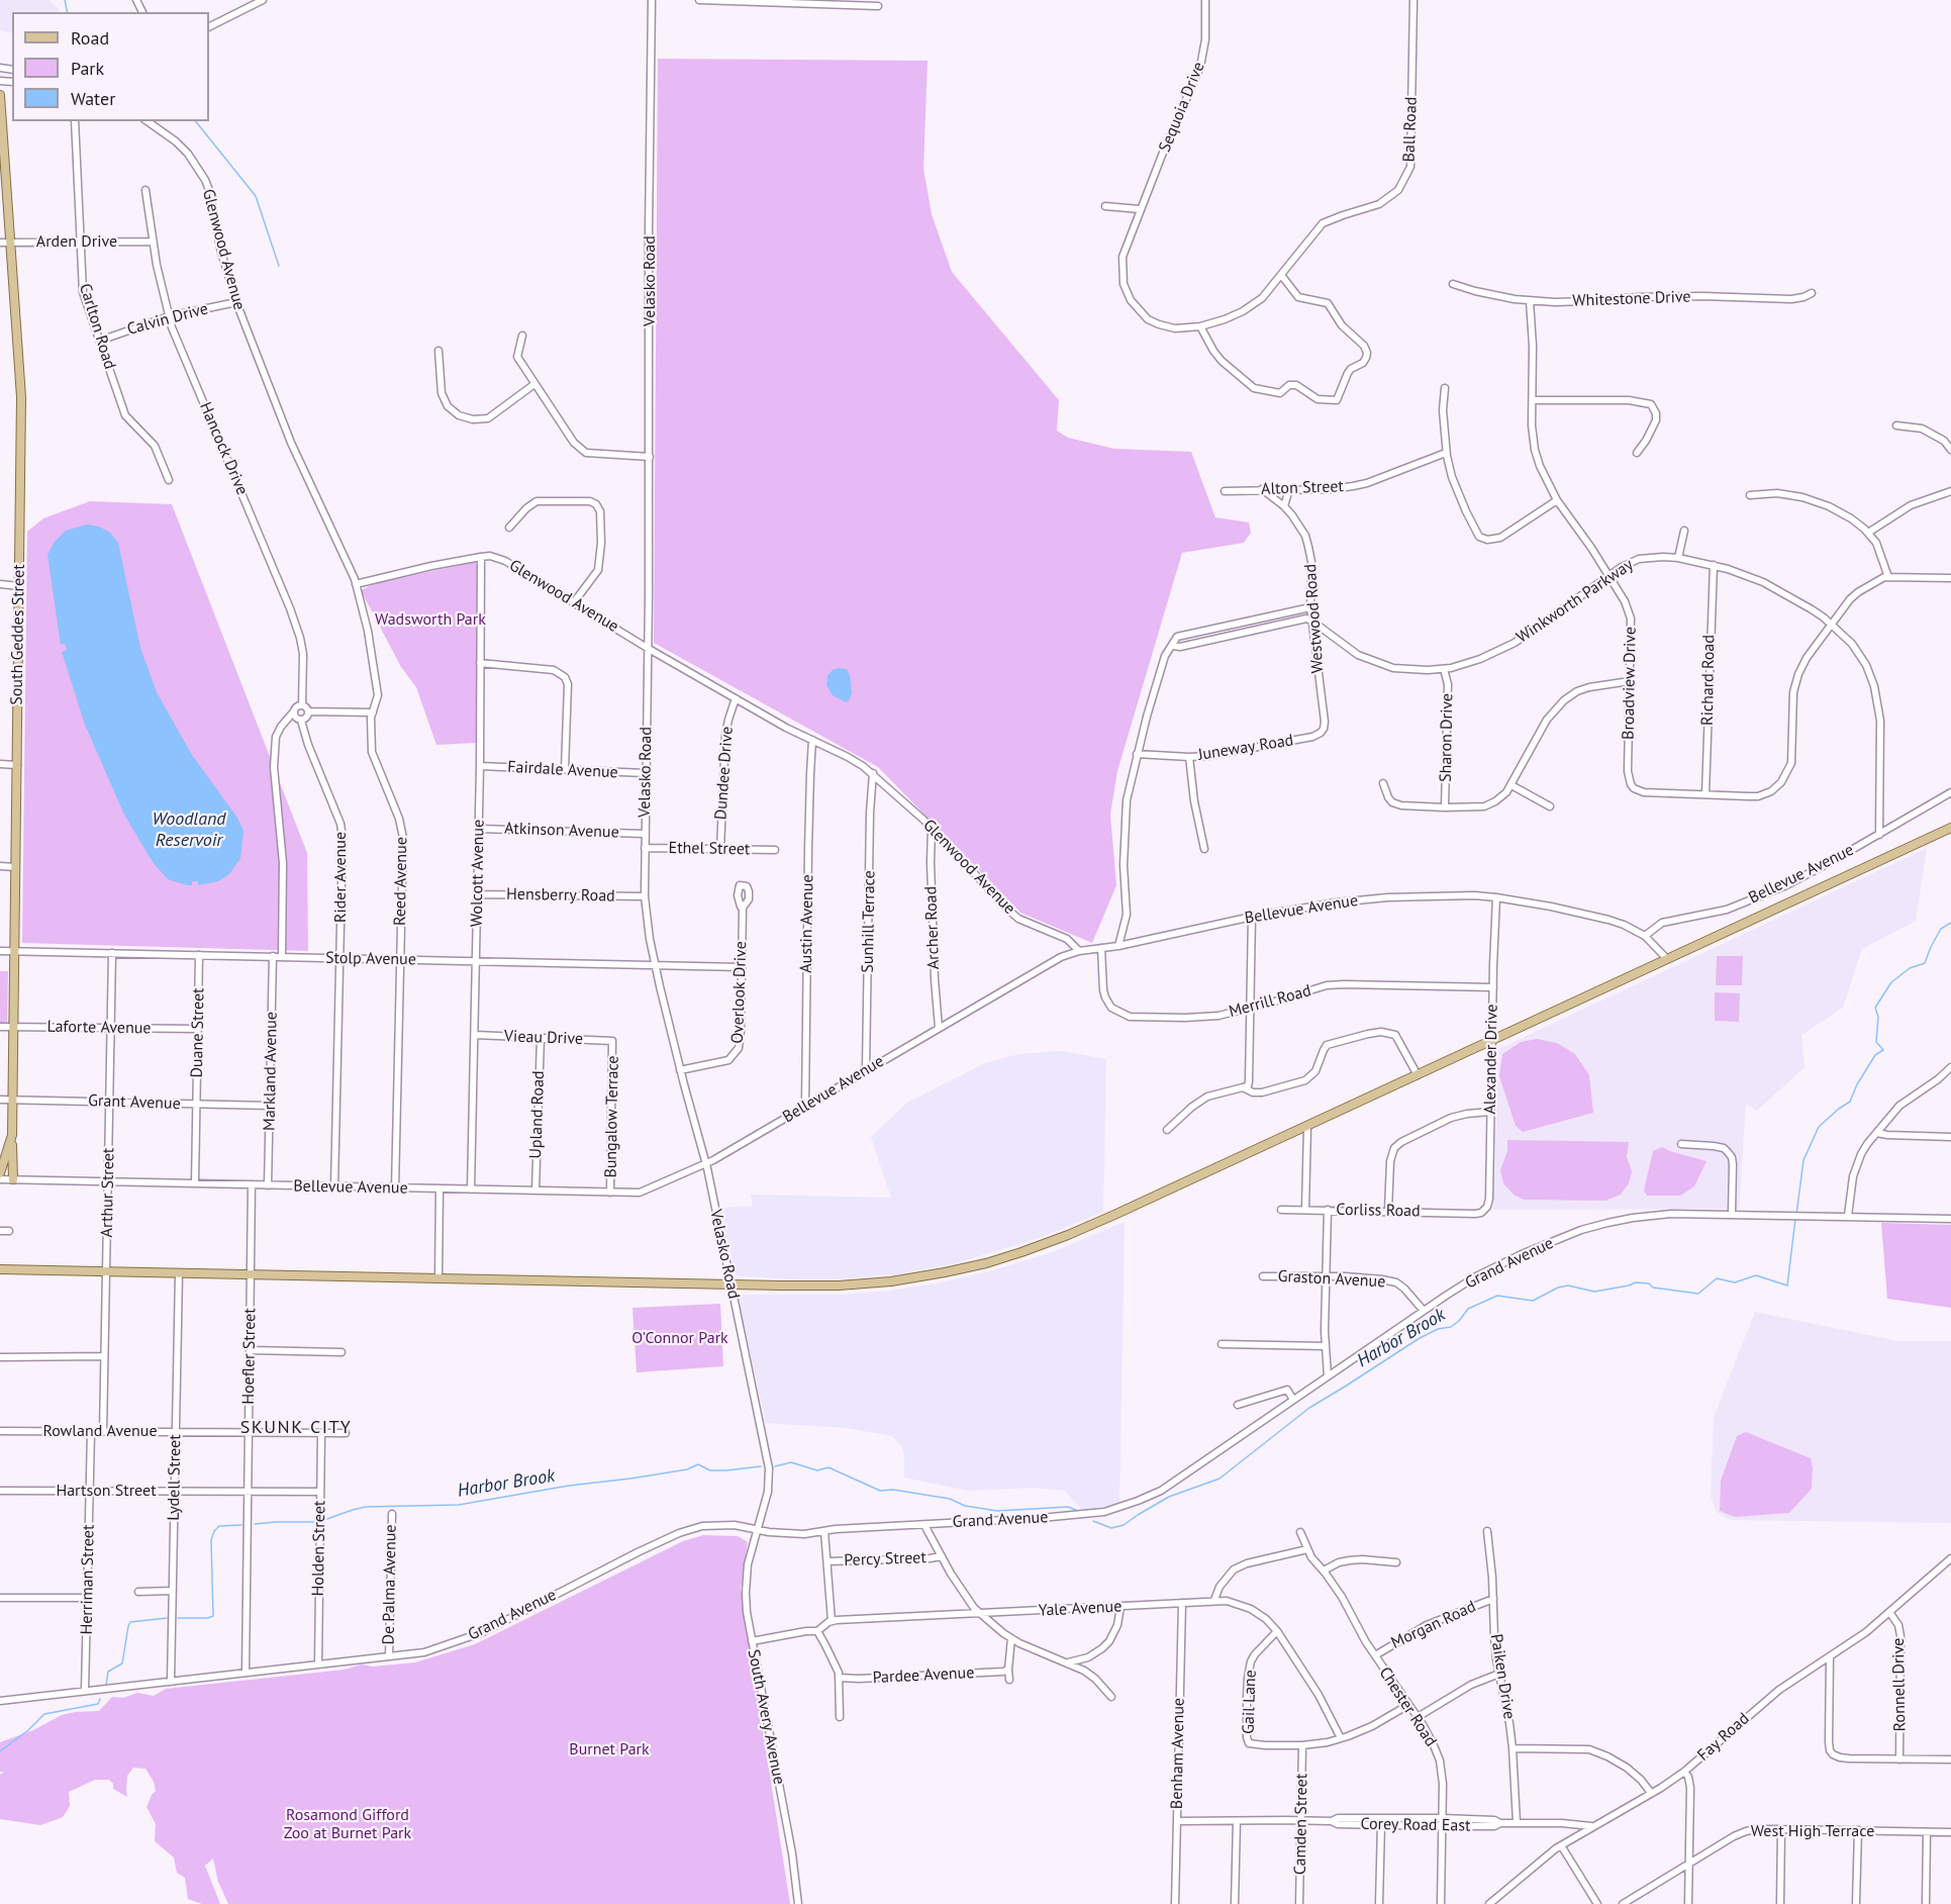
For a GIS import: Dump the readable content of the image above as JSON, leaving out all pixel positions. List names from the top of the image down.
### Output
{
  "streets": {
    "main road": ["South Geddes Street"],
    "street": [
      "Sequoia Drive",
      "Ball Road",
      "Arden Drive",
      "Glenwood Avenue",
      "Velasko Road",
      "Whitestone Drive",
      "Calvin Drive",
      "Carlton Road",
      "Hancock Drive",
      "Alton Street",
      "Winkworth Parkway",
      "Westwood Road",
      "Richard Road",
      "Broadview Drive",
      "Sharon Drive",
      "Juneway Road",
      "Fairdale Avenue",
      "Dundee Drive",
      "Atkinson Avenue",
      "Ethel Street",
      "Wolcott Avenue",
      "Bellevue Avenue",
      "Rider Avenue",
      "Reed Avenue",
      "Hensberry Road",
      "Sunhill Terrace",
      "Austin Avenue",
      "Archer Road",
      "Stolp Avenue",
      "Overlook Drive",
      "Merrill Road",
      "Laforte Avenue",
      "Duane Street",
      "Vieau Drive",
      "Alexander Drive",
      "Markland Avenue",
      "Grant Avenue",
      "Upland Road",
      "Bungalow Terrace",
      "Arthur Street",
      "Corliss Road",
      "Grand Avenue",
      "Graston Avenue",
      "Hoefler Street",
      "Rowland Avenue",
      "Lydell Street",
      "Hartson Street",
      "Holden Street",
      "Percy Street",
      "Herriman Street",
      "De Palma Avenue",
      "Yale Avenue",
      "Morgan Road",
      "Pardee Avenue",
      "Paiken Drive",
      "Ronnell Drive",
      "Gail Lane",
      "Chester Road",
      "South Avery Avenue",
      "Fay Road",
      "Benham Avenue",
      "Camden Street",
      "Corey Road East",
      "West High Terrace"
    ]
  },
  "crossings": [
    ["Sequoia Drive", "Ball Road"],
    ["Arden Drive", "Carlton Road"],
    ["Arden Drive", "Hancock Drive"],
    ["Arden Drive", "South Geddes Street"],
    ["Glenwood Avenue", "Velasko Road"],
    ["Glenwood Avenue", "Calvin Drive"],
    ["Glenwood Avenue", "Dundee Drive"],
    ["Glenwood Avenue", "Wolcott Avenue"],
    ["Glenwood Avenue", "Bellevue Avenue"],
    ["Glenwood Avenue", "Reed Avenue"],
    ["Glenwood Avenue", "Sunhill Terrace"],
    ["Glenwood Avenue", "Austin Avenue"],
    ["Glenwood Avenue", "Archer Road"],
    ["Velasko Road", "Fairdale Avenue"],
    ["Velasko Road", "Atkinson Avenue"],
    ["Velasko Road", "Ethel Street"],
    ["Velasko Road", "Bellevue Avenue"],
    ["Velasko Road", "Hensberry Road"],
    ["Velasko Road", "Stolp Avenue"],
    ["Velasko Road", "Overlook Drive"],
    ["Velasko Road", "Grand Avenue"],
    ["Velasko Road", "South Avery Avenue"],
    ["Whitestone Drive", "Broadview Drive"],
    ["Calvin Drive", "Carlton Road"],
    ["Calvin Drive", "Hancock Drive"],
    ["Hancock Drive", "Rider Avenue"],
    ["Alton Street", "Westwood Road"],
    ["Winkworth Parkway", "Westwood Road"],
    ["Winkworth Parkway", "Richard Road"],
    ["Winkworth Parkway", "Broadview Drive"],
    ["Winkworth Parkway", "Sharon Drive"],
    ["Winkworth Parkway", "Bellevue Avenue"],
    ["Westwood Road", "Juneway Road"],
    ["South Geddes Street", "Stolp Avenue"],
    ["South Geddes Street", "Laforte Avenue"],
    ["South Geddes Street", "Grant Avenue"],
    ["Richard Road", "Broadview Drive"],
    ["Fairdale Avenue", "Wolcott Avenue"],
    ["Dundee Drive", "Ethel Street"],
    ["Atkinson Avenue", "Wolcott Avenue"],
    ["Wolcott Avenue", "Bellevue Avenue"],
    ["Wolcott Avenue", "Hensberry Road"],
    ["Wolcott Avenue", "Stolp Avenue"],
    ["Wolcott Avenue", "Vieau Drive"],
    ["Bellevue Avenue", "Rider Avenue"],
    ["Bellevue Avenue", "Reed Avenue"],
    ["Bellevue Avenue", "Sunhill Terrace"],
    ["Bellevue Avenue", "Austin Avenue"],
    ["Bellevue Avenue", "Archer Road"],
    ["Bellevue Avenue", "Merrill Road"],
    ["Bellevue Avenue", "Duane Street"],
    ["Bellevue Avenue", "Alexander Drive"],
    ["Bellevue Avenue", "Markland Avenue"],
    ["Bellevue Avenue", "Upland Road"],
    ["Bellevue Avenue", "Bungalow Terrace"],
    ["Bellevue Avenue", "Arthur Street"],
    ["Bellevue Avenue", "Hoefler Street"],
    ["Rider Avenue", "Stolp Avenue"],
    ["Reed Avenue", "Stolp Avenue"],
    ["Stolp Avenue", "Overlook Drive"],
    ["Stolp Avenue", "Duane Street"],
    ["Stolp Avenue", "Markland Avenue"],
    ["Stolp Avenue", "Arthur Street"],
    ["Merrill Road", "Alexander Drive"],
    ["Laforte Avenue", "Duane Street"],
    ["Laforte Avenue", "Arthur Street"],
    ["Duane Street", "Grant Avenue"],
    ["Vieau Drive", "Upland Road"],
    ["Vieau Drive", "Bungalow Terrace"],
    ["Alexander Drive", "Corliss Road"],
    ["Markland Avenue", "Grant Avenue"],
    ["Grant Avenue", "Arthur Street"],
    ["Arthur Street", "Rowland Avenue"],
    ["Grand Avenue", "Graston Avenue"],
    ["Grand Avenue", "Hoefler Street"],
    ["Grand Avenue", "Lydell Street"],
    ["Grand Avenue", "Holden Street"],
    ["Grand Avenue", "Herriman Street"],
    ["Grand Avenue", "De Palma Avenue"],
    ["Grand Avenue", "South Avery Avenue"],
    ["Hoefler Street", "Rowland Avenue"],
    ["Hoefler Street", "Hartson Street"],
    ["Rowland Avenue", "Lydell Street"],
    ["Rowland Avenue", "Holden Street"],
    ["Rowland Avenue", "Herriman Street"],
    ["Lydell Street", "Hartson Street"],
    ["Hartson Street", "Holden Street"],
    ["Hartson Street", "Herriman Street"],
    ["Yale Avenue", "Gail Lane"],
    ["Yale Avenue", "Benham Avenue"],
    ["Morgan Road", "Paiken Drive"],
    ["Morgan Road", "Chester Road"],
    ["Paiken Drive", "Corey Road East"],
    ["Ronnell Drive", "Fay Road"],
    ["Gail Lane", "Camden Street"],
    ["Chester Road", "Corey Road East"],
    ["Fay Road", "Corey Road East"],
    ["Benham Avenue", "Corey Road East"],
    ["Camden Street", "Corey Road East"]
  ],
  "districts": ["SKUNK CITY"],
  "water": ["Woodland Reservoir", "Harbor Brook"],
  "parks": [
    "Wadsworth Park",
    "O'Connor Park",
    "Burnet Park",
    "Rosamond Gifford Zoo at Burnet Park"
  ],
  "legend": ["Road", "Park", "Water"]
}
